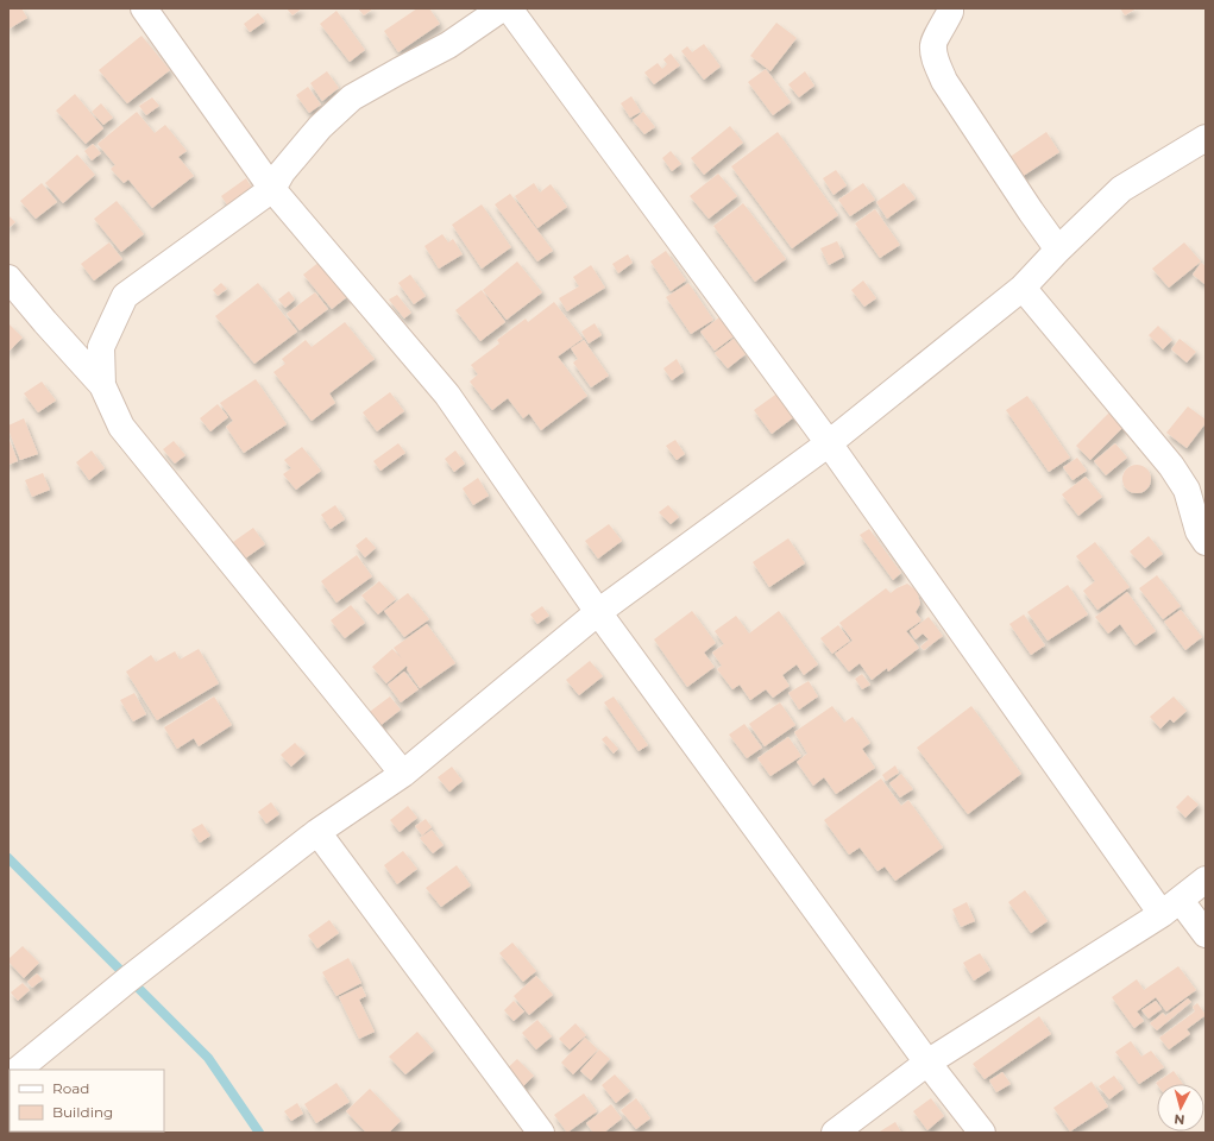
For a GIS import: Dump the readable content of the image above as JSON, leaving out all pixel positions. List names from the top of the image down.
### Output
{
  "legend": ["Road", "Building"],
  "north": "bottom"
}
